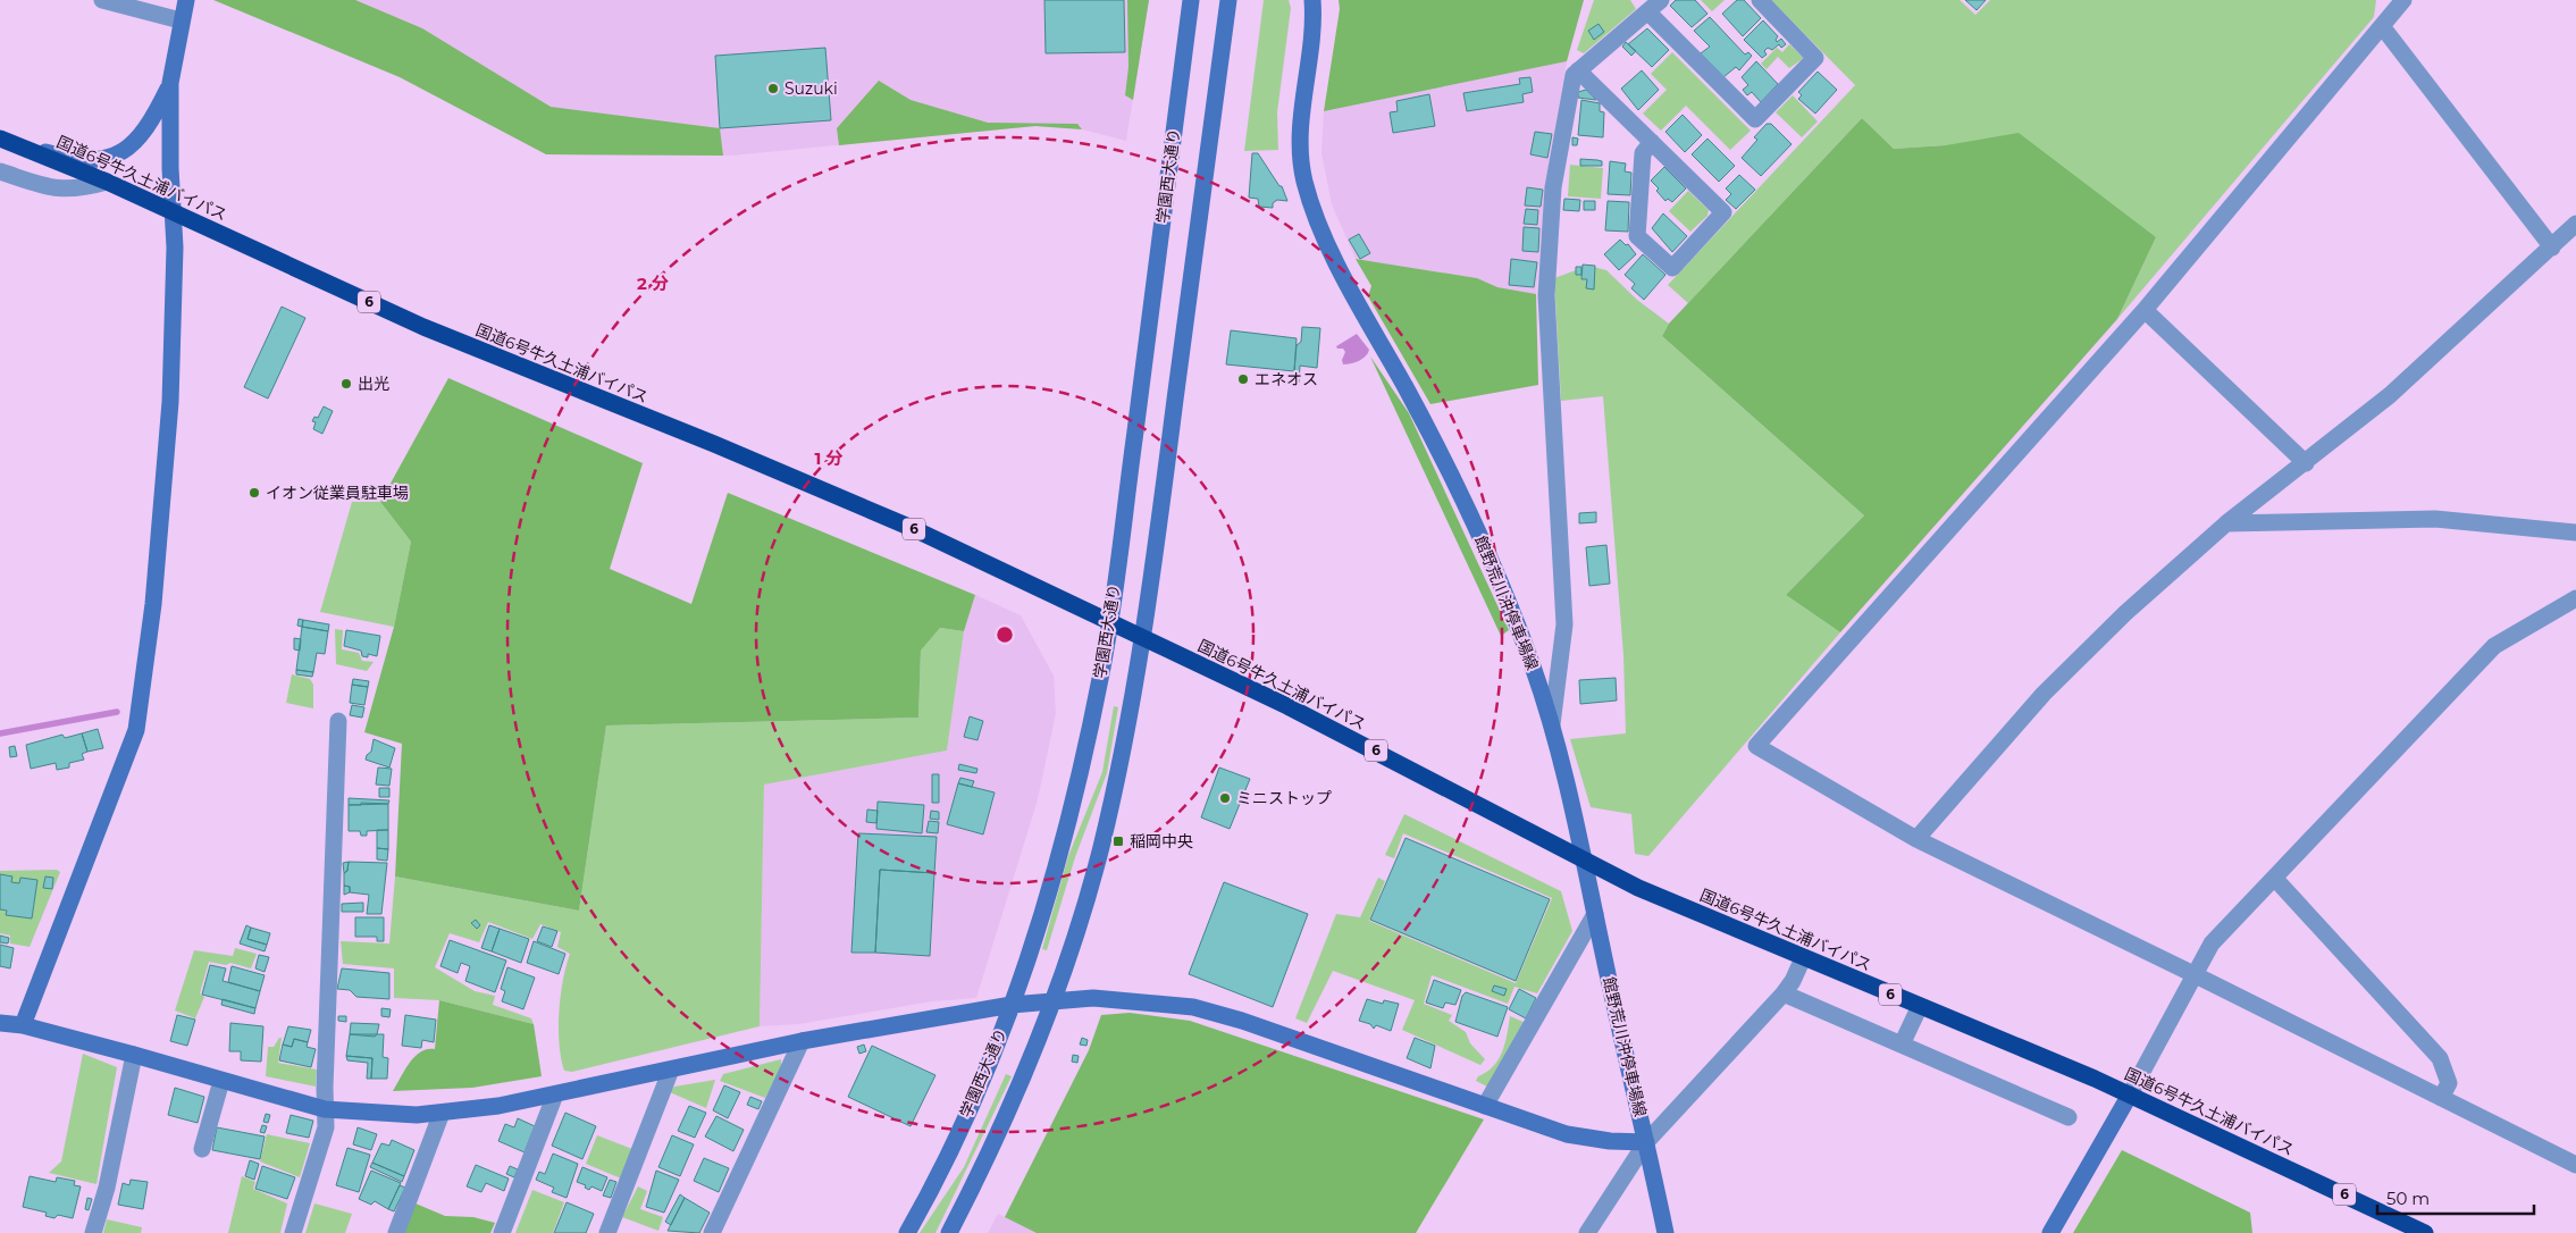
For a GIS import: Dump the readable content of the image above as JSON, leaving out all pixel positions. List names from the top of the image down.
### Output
{
  "streets": {
    "highway": ["国道6号牛久土浦バイパス", "6"],
    "main road": ["学園西大通り", "館野荒川沖停車場線"]
  },
  "crossings": [
    ["学園西大通り", "国道6号牛久土浦バイパス"],
    ["学園西大通り", "6"],
    ["国道6号牛久土浦バイパス", "6"],
    ["国道6号牛久土浦バイパス", "館野荒川沖停車場線"]
  ],
  "places": {
    "other": [
      "Suzuki",
      "エネオス",
      "出光",
      "イオン従業員駐車場",
      "ミニストップ"
    ],
    "transit": ["稲岡中央"]
  },
  "scale_bar": "50 m",
  "rings": ["2 分", "1 分"]
}
